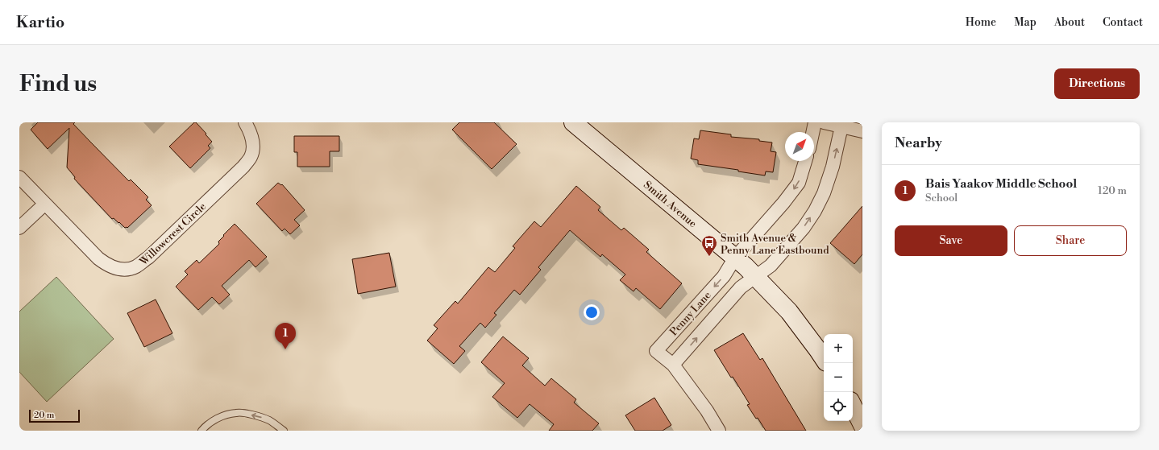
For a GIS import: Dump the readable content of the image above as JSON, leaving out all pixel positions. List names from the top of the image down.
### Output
{
  "streets": {
    "main road": ["Smith Avenue"],
    "street": ["Willowcrest Circle", "Penny Lane"]
  },
  "crossings": [
    ["Smith Avenue", "Penny Lane"]
  ],
  "places": {
    "bus stop": ["Smith Avenue & Penny Lane Eastbound"]
  },
  "scale_bar": "20 m",
  "north": "top right",
  "page": {
    "header": "Kartio",
    "nav": [
      "Home",
      "Map",
      "About",
      "Contact"
    ],
    "buttons": [
      "Directions",
      ["Save", "Share"]
    ],
    "title": "Find us",
    "heading": "Nearby",
    "list": [
      {
        "mark": "1",
        "name": "Bais Yaakov Middle School",
        "note": "School",
        "value": "120 m"
      }
    ],
    "pins": "1",
    "map_buttons": ["+", "−"],
    "scale": "20 m"
  }
}
